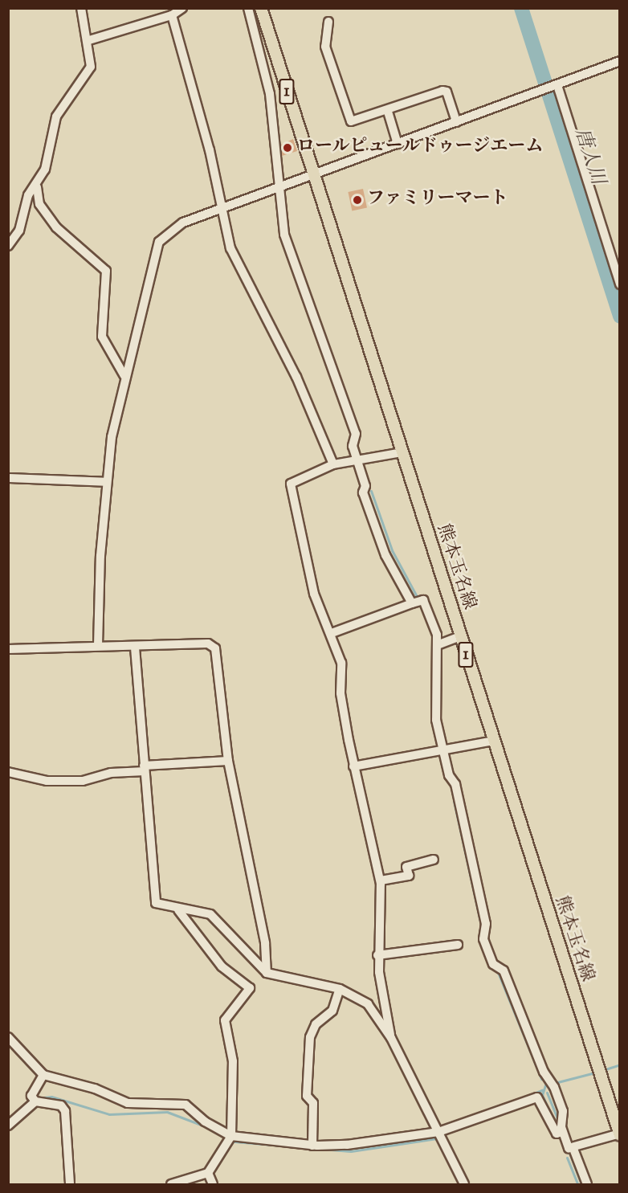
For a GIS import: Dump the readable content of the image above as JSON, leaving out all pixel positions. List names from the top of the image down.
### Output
{
  "streets": {
    "main road": ["1", "熊本玉名線"]
  },
  "water": ["唐人川"],
  "places": ["ロールピュールドゥージエーム", "ファミリーマート"]
}
